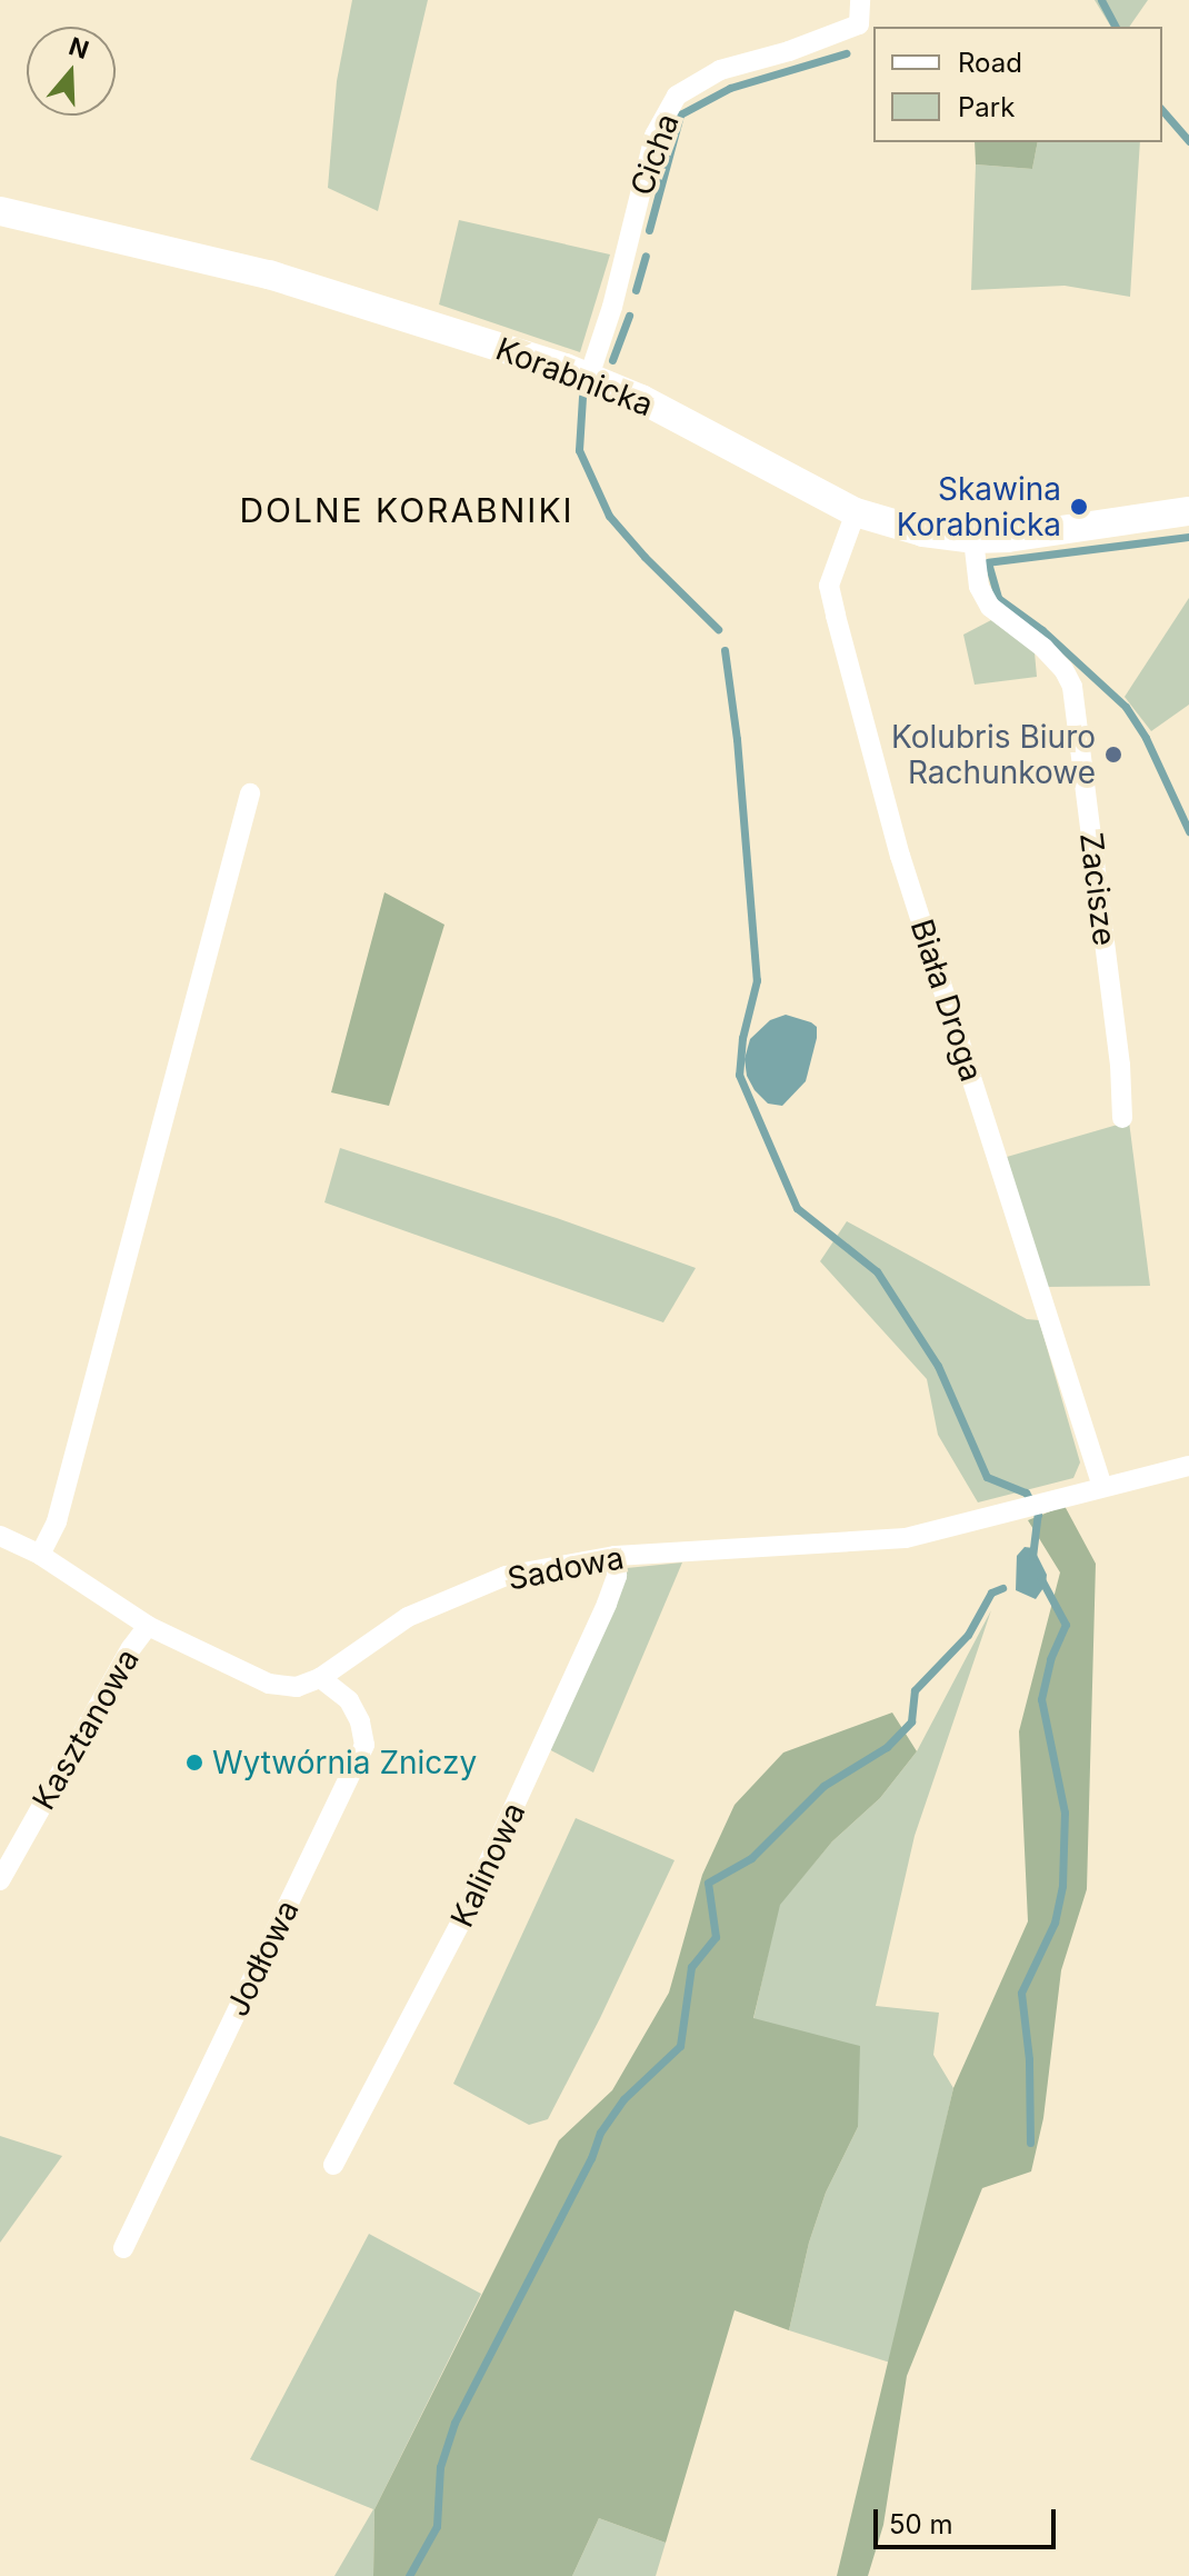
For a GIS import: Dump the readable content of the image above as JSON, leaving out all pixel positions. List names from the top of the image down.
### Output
{
  "streets": {
    "street": [
      "Cicha",
      "Korabnicka",
      "Zacisze",
      "Biała Droga",
      "Sadowa",
      "Kasztanowa",
      "Kalinowa",
      "Jodłowa"
    ]
  },
  "crossings": [
    ["Cicha", "Korabnicka"],
    ["Korabnicka", "Zacisze"],
    ["Korabnicka", "Biała Droga"],
    ["Biała Droga", "Sadowa"],
    ["Sadowa", "Kasztanowa"],
    ["Sadowa", "Kalinowa"],
    ["Sadowa", "Jodłowa"]
  ],
  "districts": ["DOLNE KORABNIKI"],
  "places": ["Skawina Korabnicka", "Kolubris Biuro Rachunkowe", "Wytwórnia Zniczy"],
  "legend": ["Road", "Park"],
  "scale_bar": "50 m",
  "north": "top"
}
